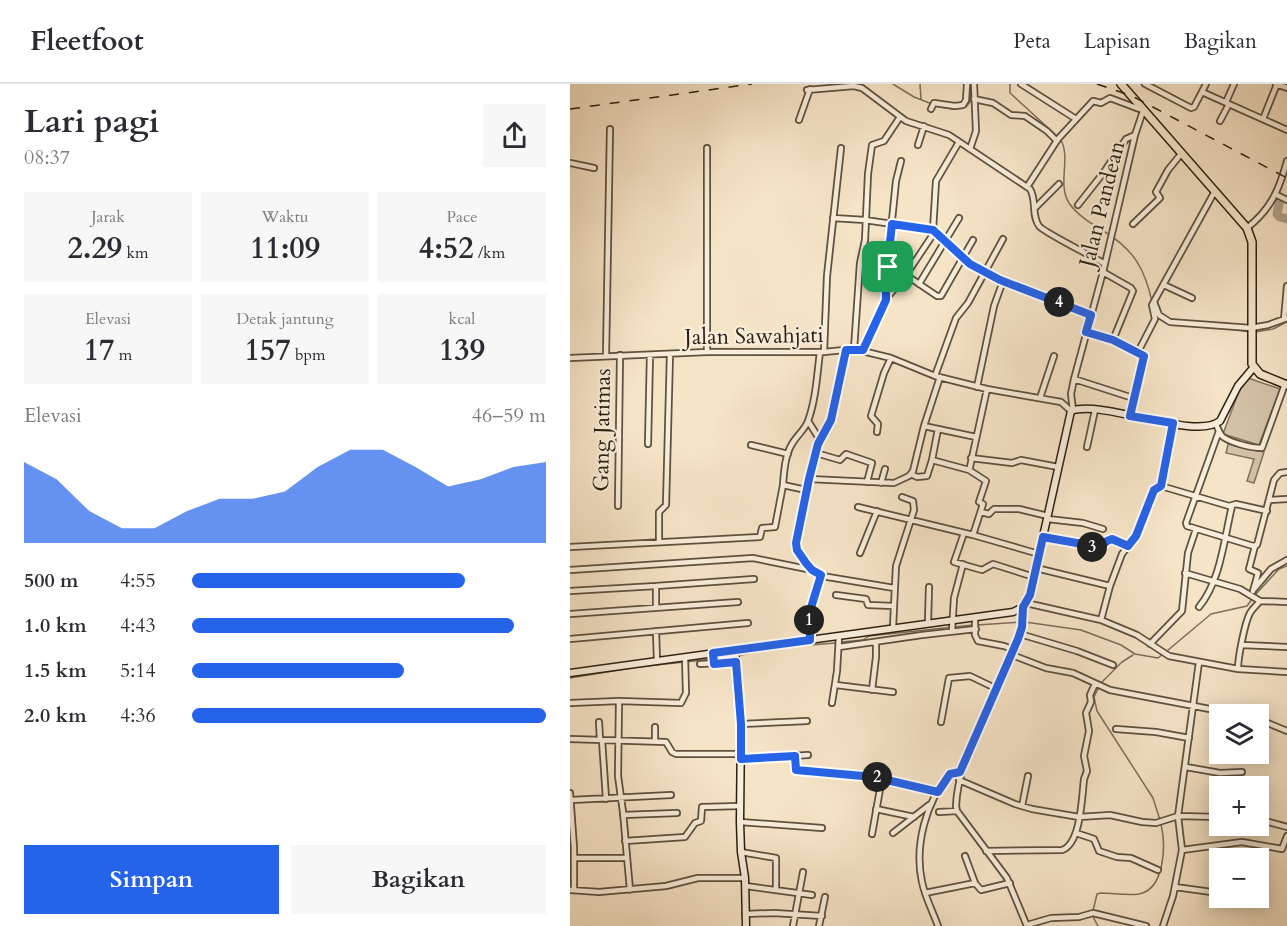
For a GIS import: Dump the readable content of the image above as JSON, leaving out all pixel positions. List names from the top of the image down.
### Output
{
  "streets": {
    "street": ["Jalan Pandean", "Jalan Sawahjati", "Gang Jatimas"]
  },
  "crossings": [
    ["Jalan Pandean", "Jalan Sawahjati"],
    ["Jalan Sawahjati", "Gang Jatimas"]
  ],
  "page": {
    "header": "Fleetfoot",
    "nav": ["Peta", "Lapisan", "Bagikan"],
    "heading": ["Lari pagi", "08:37"],
    "stats": [
      ["Jarak", "2.29 km"],
      ["Waktu", "11:09"],
      ["Pace", "4:52 /km"],
      ["Elevasi", "17 m"],
      ["Detak jantung", "157 bpm"],
      ["kcal", "139"]
    ],
    "pins": [
      "4",
      "3",
      "1",
      "2"
    ],
    "chart": ["Elevasi", "46–59 m"],
    "list": [
      {
        "name": "500 m",
        "note": "4:55"
      },
      {
        "name": "1.0 km",
        "note": "4:43"
      },
      {
        "name": "1.5 km",
        "note": "5:14"
      },
      {
        "name": "2.0 km",
        "note": "4:36"
      }
    ],
    "map_buttons": ["+", "−"],
    "buttons": ["Simpan", "Bagikan"]
  }
}
